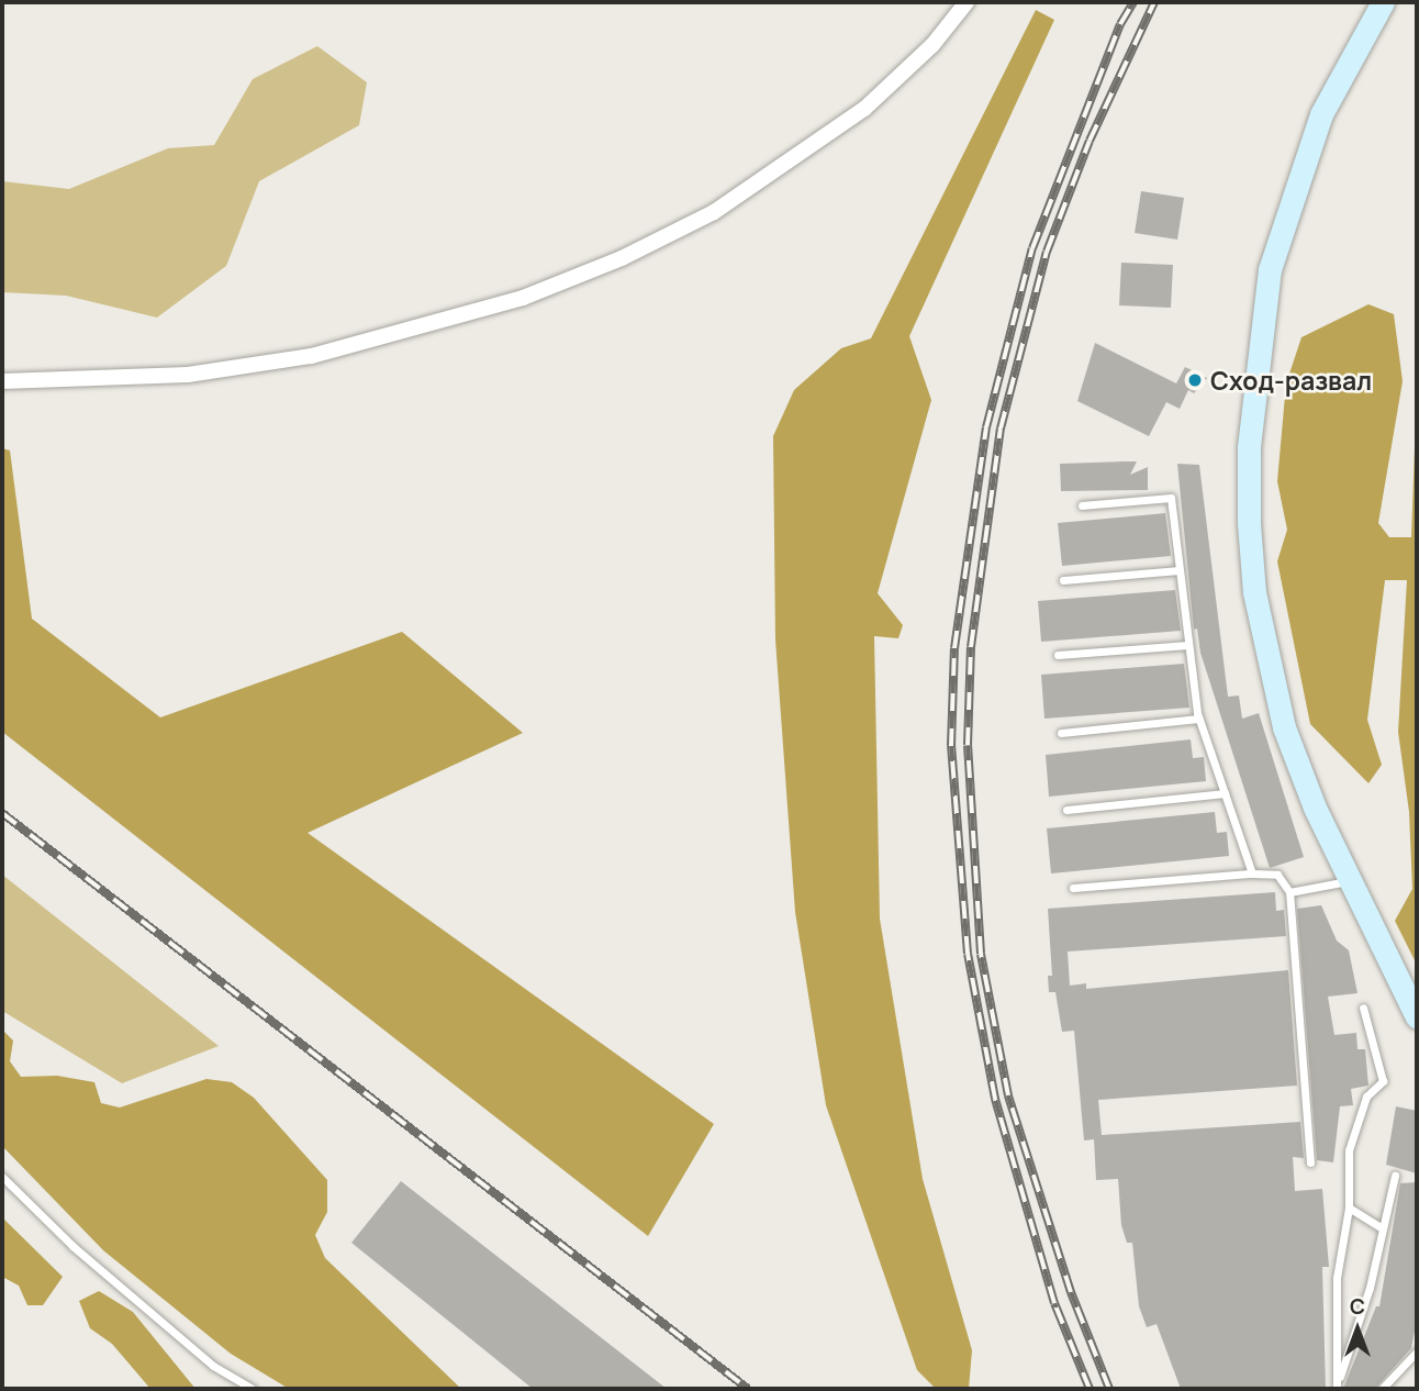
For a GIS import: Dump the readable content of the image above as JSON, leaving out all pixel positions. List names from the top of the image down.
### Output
{
  "places": ["Сход-развал"],
  "north": "top"
}
